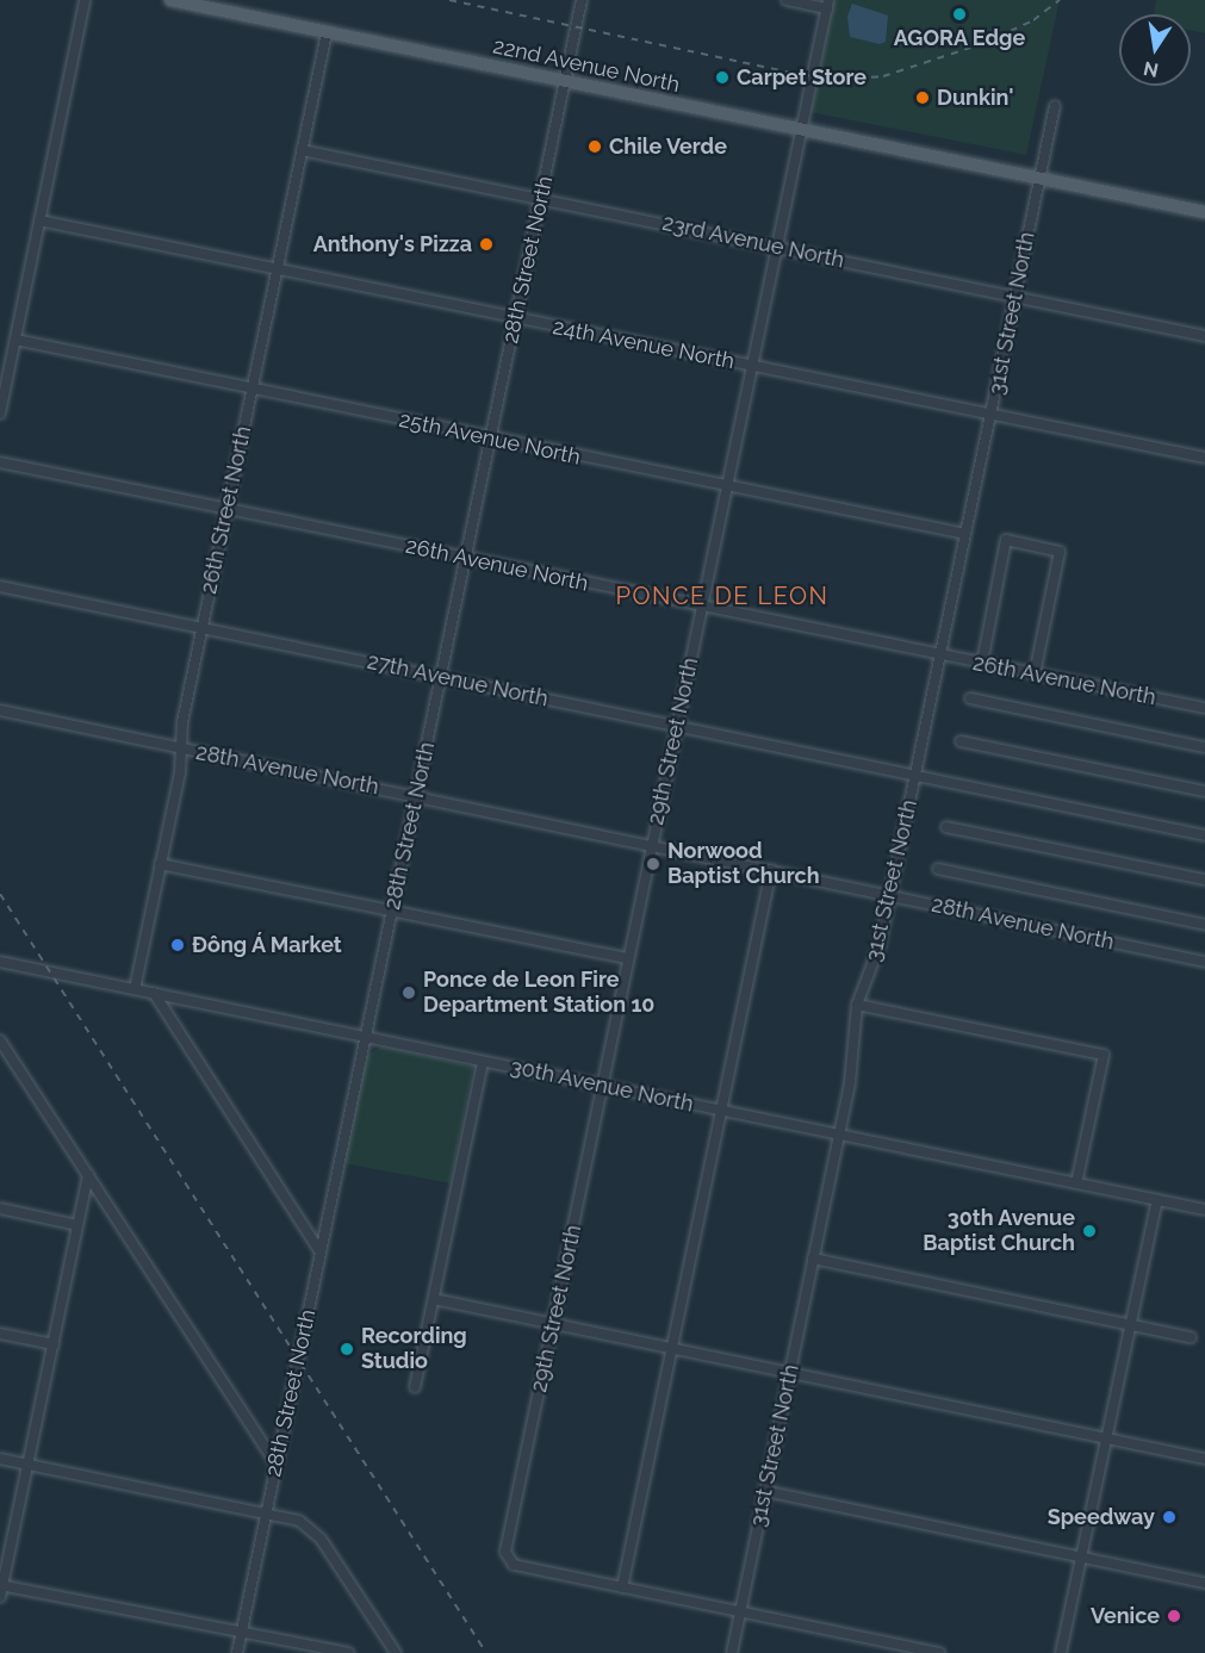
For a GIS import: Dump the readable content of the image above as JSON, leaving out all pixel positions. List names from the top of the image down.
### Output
{
  "streets": {
    "main road": ["22nd Avenue North"],
    "street": [
      "23rd Avenue North",
      "28th Street North",
      "31st Street North",
      "24th Avenue North",
      "25th Avenue North",
      "26th Street North",
      "26th Avenue North",
      "27th Avenue North",
      "29th Street North",
      "28th Avenue North",
      "30th Avenue North"
    ]
  },
  "crossings": [
    ["22nd Avenue North", "28th Street North"],
    ["22nd Avenue North", "31st Street North"],
    ["22nd Avenue North", "26th Street North"],
    ["22nd Avenue North", "29th Street North"],
    ["23rd Avenue North", "28th Street North"],
    ["23rd Avenue North", "31st Street North"],
    ["23rd Avenue North", "26th Street North"],
    ["23rd Avenue North", "29th Street North"],
    ["28th Street North", "24th Avenue North"],
    ["28th Street North", "25th Avenue North"],
    ["28th Street North", "26th Avenue North"],
    ["28th Street North", "27th Avenue North"],
    ["28th Street North", "28th Avenue North"],
    ["28th Street North", "30th Avenue North"],
    ["31st Street North", "24th Avenue North"],
    ["31st Street North", "25th Avenue North"],
    ["31st Street North", "26th Avenue North"],
    ["31st Street North", "27th Avenue North"],
    ["31st Street North", "28th Avenue North"],
    ["31st Street North", "30th Avenue North"],
    ["24th Avenue North", "26th Street North"],
    ["24th Avenue North", "29th Street North"],
    ["25th Avenue North", "26th Street North"],
    ["25th Avenue North", "29th Street North"],
    ["26th Street North", "26th Avenue North"],
    ["26th Street North", "27th Avenue North"],
    ["26th Street North", "28th Avenue North"],
    ["26th Street North", "30th Avenue North"],
    ["26th Avenue North", "29th Street North"],
    ["27th Avenue North", "29th Street North"],
    ["29th Street North", "28th Avenue North"],
    ["29th Street North", "30th Avenue North"]
  ],
  "districts": ["PONCE DE LEON"],
  "places": [
    "AGORA Edge",
    "Carpet Store",
    "Dunkin'",
    "Chile Verde",
    "Anthony's Pizza",
    "Norwood Baptist Church",
    "Đông Á Market",
    "Ponce de Leon Fire Department Station 10",
    "30th Avenue Baptist Church",
    "Recording Studio",
    "Speedway",
    "Venice"
  ],
  "north": "bottom"
}
